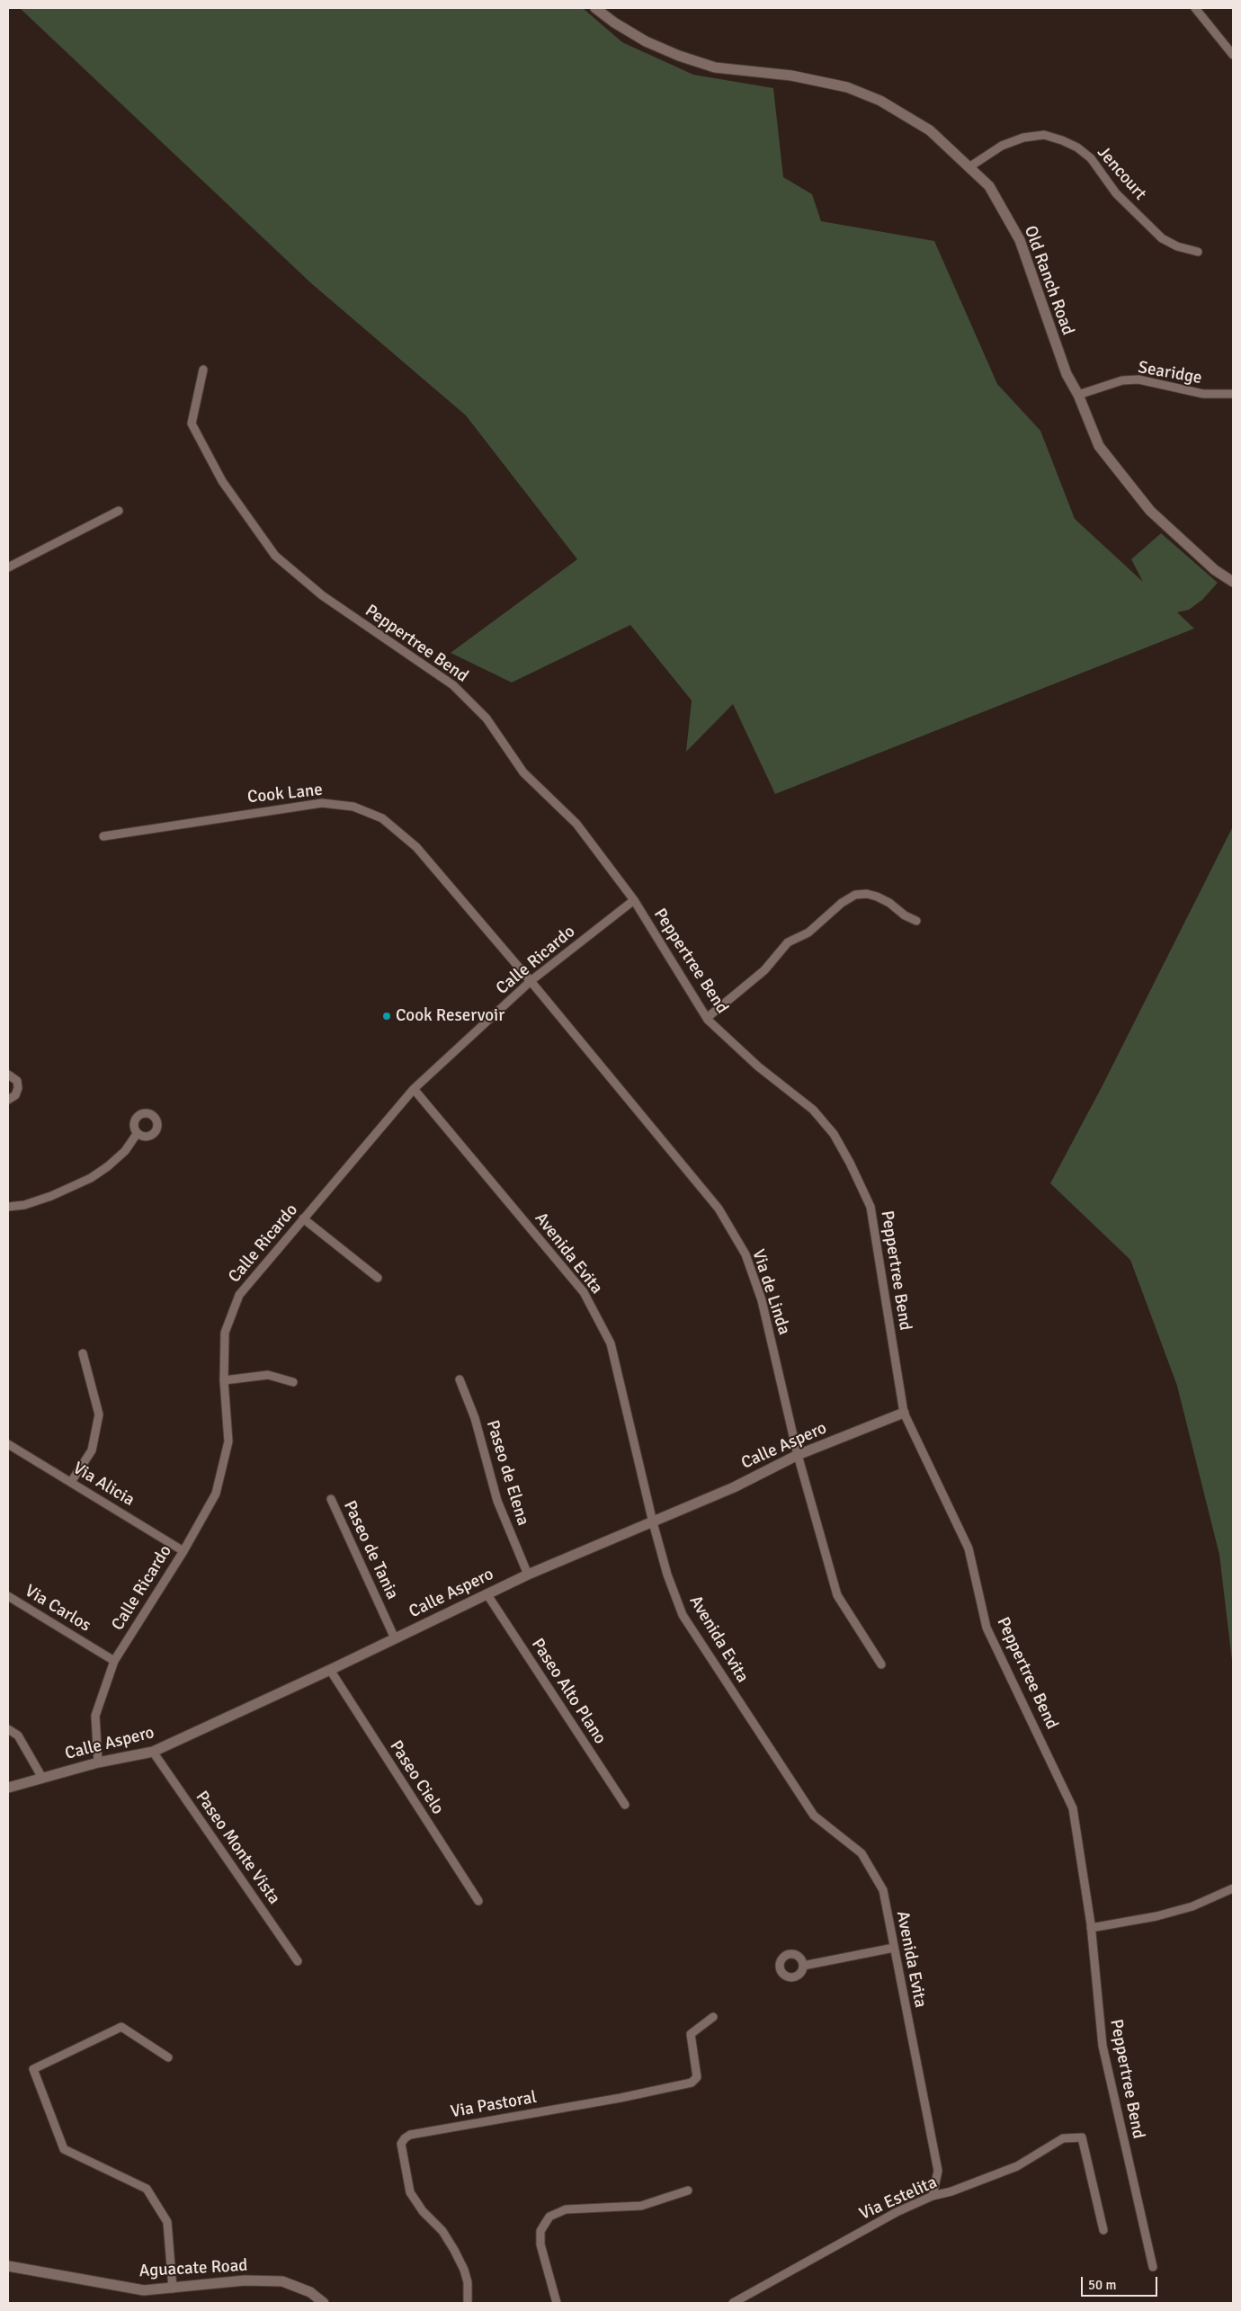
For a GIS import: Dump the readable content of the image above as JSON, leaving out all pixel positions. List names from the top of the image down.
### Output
{
  "streets": {
    "street": [
      "Jencourt",
      "Old Ranch Road",
      "Searidge",
      "Peppertree Bend",
      "Cook Lane",
      "Calle Ricardo",
      "Avenida Evita",
      "Via de Linda",
      "Calle Aspero",
      "Paseo de Elena",
      "Via Alicia",
      "Paseo de Tania",
      "Via Carlos",
      "Paseo Alto Plano",
      "Paseo Cielo",
      "Paseo Monte Vista",
      "Via Pastoral",
      "Via Estelita",
      "Aguacate Road"
    ]
  },
  "crossings": [
    ["Jencourt", "Old Ranch Road"],
    ["Old Ranch Road", "Searidge"],
    ["Peppertree Bend", "Calle Ricardo"],
    ["Peppertree Bend", "Calle Aspero"],
    ["Cook Lane", "Calle Ricardo"],
    ["Cook Lane", "Via de Linda"],
    ["Calle Ricardo", "Avenida Evita"],
    ["Calle Ricardo", "Via de Linda"],
    ["Calle Ricardo", "Calle Aspero"],
    ["Calle Ricardo", "Via Alicia"],
    ["Calle Ricardo", "Via Carlos"],
    ["Avenida Evita", "Calle Aspero"],
    ["Avenida Evita", "Via Estelita"],
    ["Via de Linda", "Calle Aspero"],
    ["Calle Aspero", "Paseo de Elena"],
    ["Calle Aspero", "Paseo de Tania"],
    ["Calle Aspero", "Paseo Alto Plano"],
    ["Calle Aspero", "Paseo Cielo"],
    ["Calle Aspero", "Paseo Monte Vista"]
  ],
  "places": ["Cook Reservoir"],
  "scale_bar": "50 m"
}
